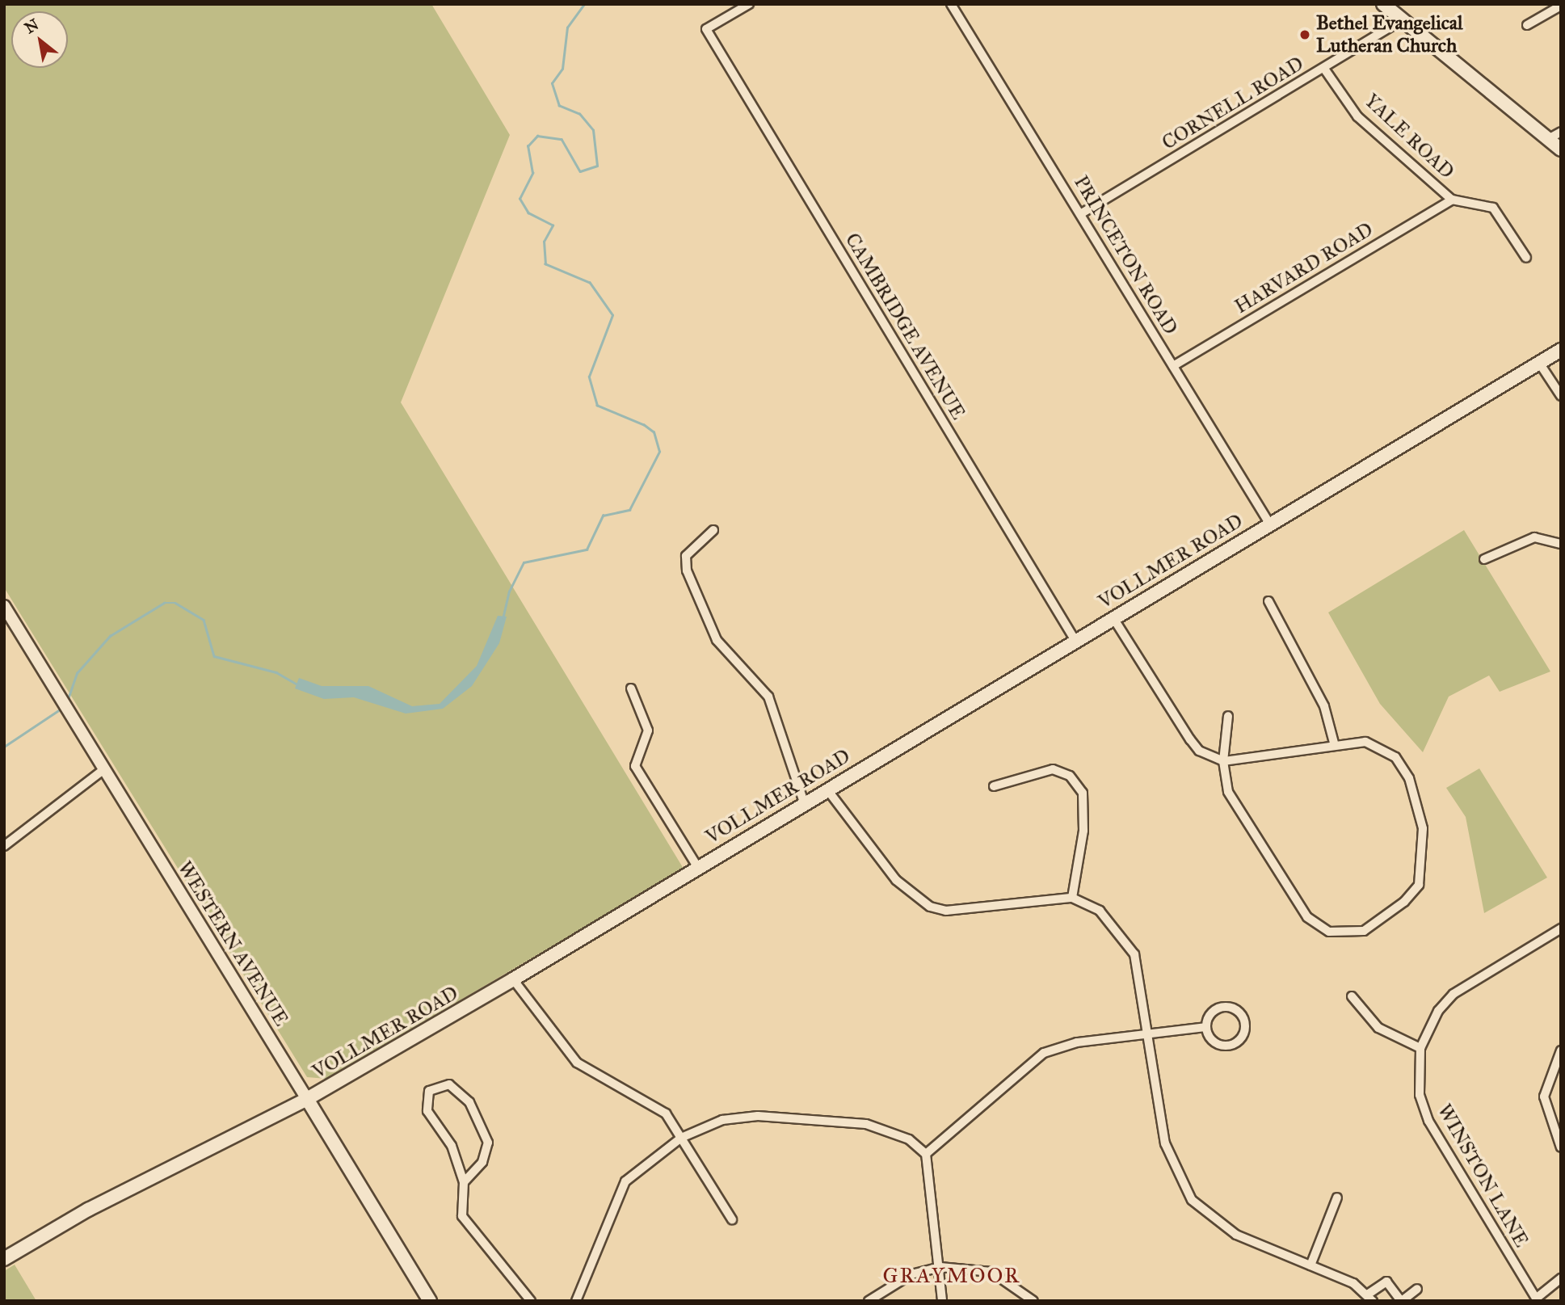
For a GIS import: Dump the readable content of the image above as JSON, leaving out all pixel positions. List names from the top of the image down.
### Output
{
  "streets": {
    "main road": ["VOLLMER ROAD", "WESTERN AVENUE"],
    "street": [
      "CORNELL ROAD",
      "YALE ROAD",
      "PRINCETON ROAD",
      "HARVARD ROAD",
      "CAMBRIDGE AVENUE",
      "WINSTON LANE"
    ]
  },
  "crossings": [
    ["CORNELL ROAD", "YALE ROAD"],
    ["CORNELL ROAD", "PRINCETON ROAD"],
    ["YALE ROAD", "HARVARD ROAD"],
    ["PRINCETON ROAD", "HARVARD ROAD"],
    ["PRINCETON ROAD", "VOLLMER ROAD"],
    ["CAMBRIDGE AVENUE", "VOLLMER ROAD"],
    ["VOLLMER ROAD", "WESTERN AVENUE"]
  ],
  "districts": ["GRAYMOOR"],
  "places": ["Bethel Evangelical Lutheran Church"],
  "north": "top left"
}
